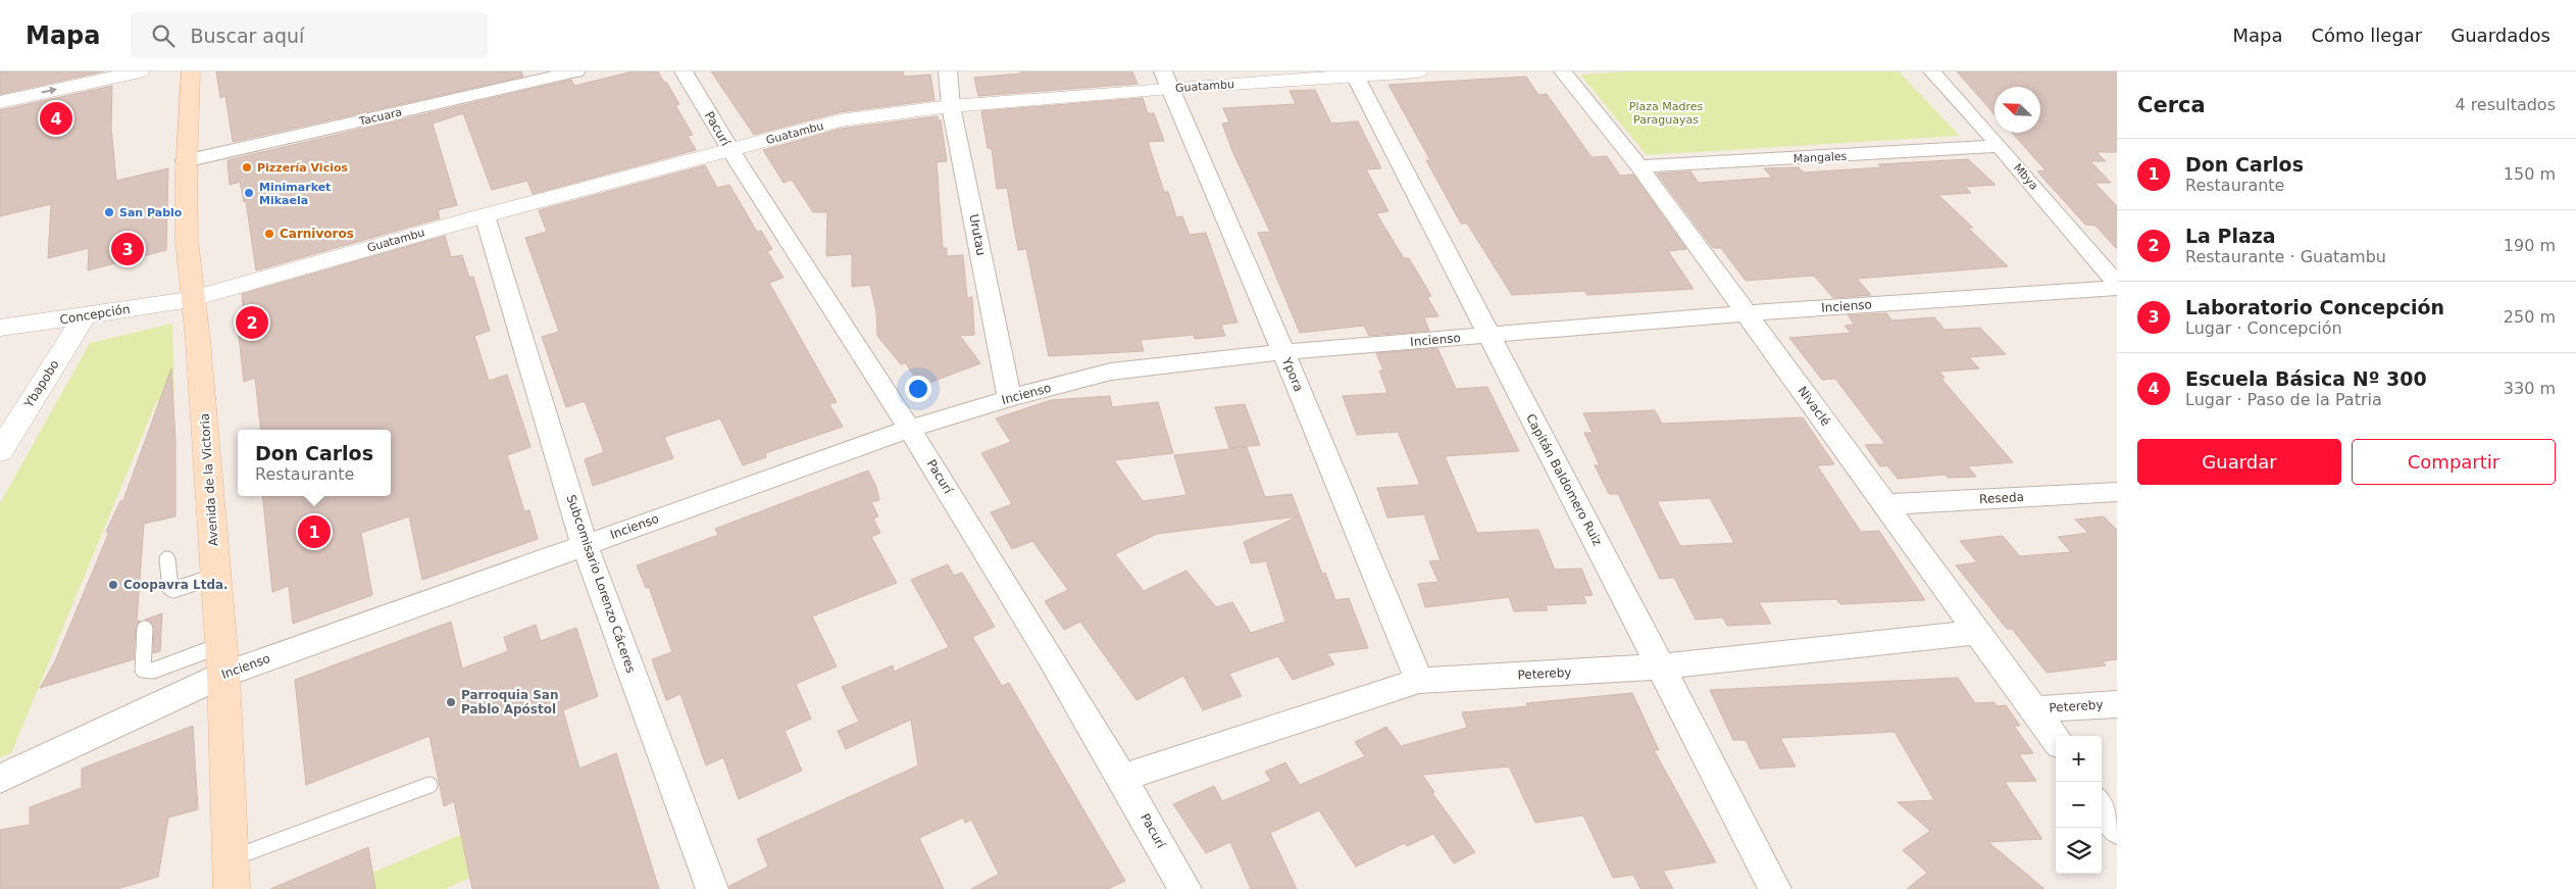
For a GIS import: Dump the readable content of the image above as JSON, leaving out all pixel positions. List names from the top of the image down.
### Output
{
  "streets": {
    "main road": ["Avenida de la Victoria"],
    "street": [
      "Guatambu",
      "Tacuara",
      "Pacurí",
      "Mangales",
      "Mbya",
      "Urutau",
      "Incienso",
      "Concepción",
      "Ypora",
      "Ybapobo",
      "Nivaclé",
      "Capitán Baldomero Ruiz",
      "Reseda",
      "Subcomisario Lorenzo Cáceres",
      "Petereby"
    ]
  },
  "crossings": [
    ["Guatambu", "Pacurí"],
    ["Guatambu", "Urutau"],
    ["Guatambu", "Concepción"],
    ["Guatambu", "Ypora"],
    ["Guatambu", "Avenida de la Victoria"],
    ["Guatambu", "Capitán Baldomero Ruiz"],
    ["Guatambu", "Subcomisario Lorenzo Cáceres"],
    ["Tacuara", "Avenida de la Victoria"],
    ["Pacurí", "Incienso"],
    ["Pacurí", "Petereby"],
    ["Mangales", "Mbya"],
    ["Mangales", "Nivaclé"],
    ["Urutau", "Incienso"],
    ["Incienso", "Ypora"],
    ["Incienso", "Nivaclé"],
    ["Incienso", "Avenida de la Victoria"],
    ["Incienso", "Capitán Baldomero Ruiz"],
    ["Incienso", "Subcomisario Lorenzo Cáceres"],
    ["Concepción", "Ybapobo"],
    ["Concepción", "Avenida de la Victoria"],
    ["Ypora", "Petereby"],
    ["Nivaclé", "Reseda"],
    ["Nivaclé", "Petereby"],
    ["Capitán Baldomero Ruiz", "Petereby"]
  ],
  "parks": ["Plaza Madres Paraguayas"],
  "places": [
    "Pizzería Vicios",
    "Minimarket Mikaela",
    "San Pablo",
    "Carnivoros",
    "Coopavra Ltda.",
    "Parroquia San Pablo Apóstol"
  ],
  "north": "top left",
  "page": {
    "header": "Mapa",
    "search": "Buscar aquí",
    "nav": ["Mapa", "Cómo llegar", "Guardados"],
    "heading": ["Cerca", "4 resultados"],
    "pins": [
      "4",
      "3",
      "2",
      "1"
    ],
    "list": [
      {
        "mark": "1",
        "name": "Don Carlos",
        "note": "Restaurante",
        "value": "150 m"
      },
      {
        "mark": "2",
        "name": "La Plaza",
        "note": "Restaurante · Guatambu",
        "value": "190 m"
      },
      {
        "mark": "3",
        "name": "Laboratorio Concepción",
        "note": "Lugar · Concepción",
        "value": "250 m"
      },
      {
        "mark": "4",
        "name": "Escuela Básica Nº 300",
        "note": "Lugar · Paso de la Patria",
        "value": "330 m"
      }
    ],
    "buttons": ["Guardar", "Compartir"],
    "popup": ["Don Carlos", "Restaurante"],
    "map_buttons": ["+", "−"]
  }
}
